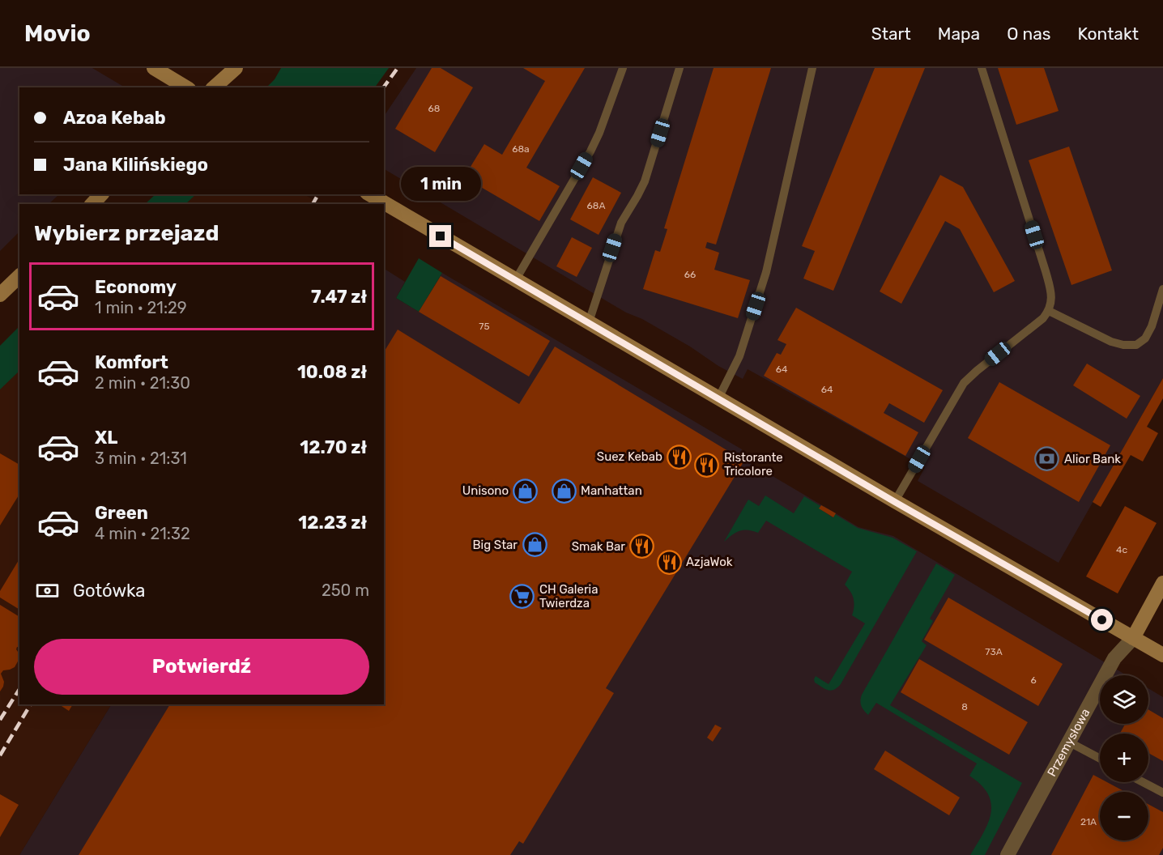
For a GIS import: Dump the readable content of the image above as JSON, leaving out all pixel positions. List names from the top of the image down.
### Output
{
  "streets": {
    "street": ["Przemysłowa"]
  },
  "places": {
    "restaurant": [
      "Suez Kebab",
      "Ristorante Tricolore",
      "Smak Bar",
      "AzjaWok"
    ],
    "bank": ["Alior Bank"],
    "shop": ["Unisono", "Manhattan", "Big Star"],
    "supermarket": ["CH Galeria Twierdza"]
  },
  "house_numbers": [
    "68",
    "68a",
    "68A",
    "66",
    "75",
    "64",
    "64",
    "4c",
    "73A",
    "6",
    "8",
    "21A"
  ],
  "page": {
    "header": "Movio",
    "nav": [
      "Start",
      "Mapa",
      "O nas",
      "Kontakt"
    ],
    "banner": ["Azoa Kebab", "Jana Kilińskiego"],
    "bubble": "1 min",
    "heading": "Wybierz przejazd",
    "list": [
      {
        "name": "Economy",
        "note": "1 min · 21:29",
        "value": "7.47 zł"
      },
      {
        "name": "Komfort",
        "note": "2 min · 21:30",
        "value": "10.08 zł"
      },
      {
        "name": "XL",
        "note": "3 min · 21:31",
        "value": "12.70 zł"
      },
      {
        "name": "Green",
        "note": "4 min · 21:32",
        "value": "12.23 zł"
      }
    ],
    "pay": ["Gotówka", "250 m"],
    "buttons": "Potwierdź",
    "map_buttons": ["+", "−"]
  }
}
